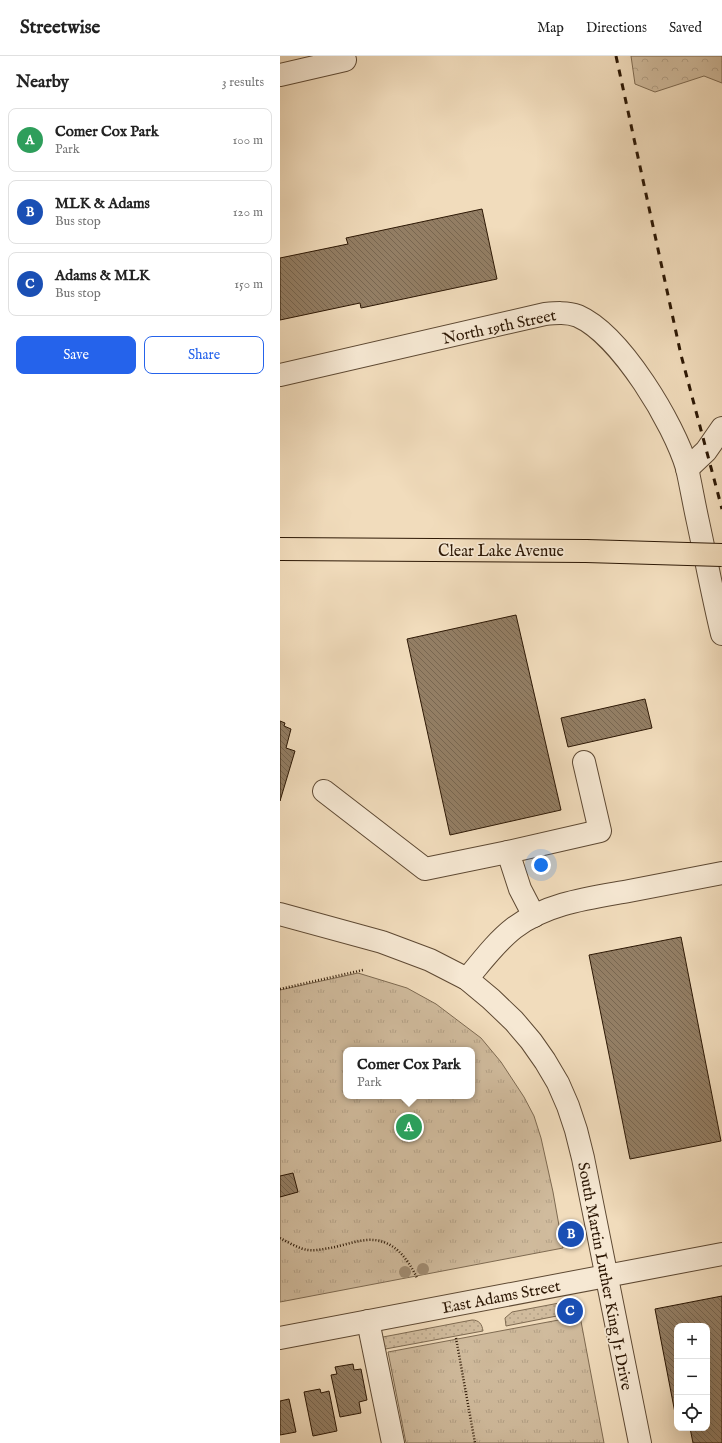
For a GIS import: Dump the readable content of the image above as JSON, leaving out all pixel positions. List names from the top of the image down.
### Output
{
  "streets": {
    "main road": ["Clear Lake Avenue"],
    "street": ["North 19th Street", "South Martin Luther King Jr Drive", "East Adams Street"]
  },
  "crossings": [
    ["South Martin Luther King Jr Drive", "East Adams Street"]
  ],
  "page": {
    "header": "Streetwise",
    "nav": ["Map", "Directions", "Saved"],
    "heading": ["Nearby", "3 results"],
    "list": [
      {
        "mark": "A",
        "name": "Comer Cox Park",
        "note": "Park",
        "value": "100 m"
      },
      {
        "mark": "B",
        "name": "MLK & Adams",
        "note": "Bus stop",
        "value": "120 m"
      },
      {
        "mark": "C",
        "name": "Adams & MLK",
        "note": "Bus stop",
        "value": "150 m"
      }
    ],
    "buttons": ["Save", "Share"],
    "popup": ["Comer Cox Park", "Park"],
    "pins": ["A", "B", "C"],
    "map_buttons": ["+", "−"]
  }
}
